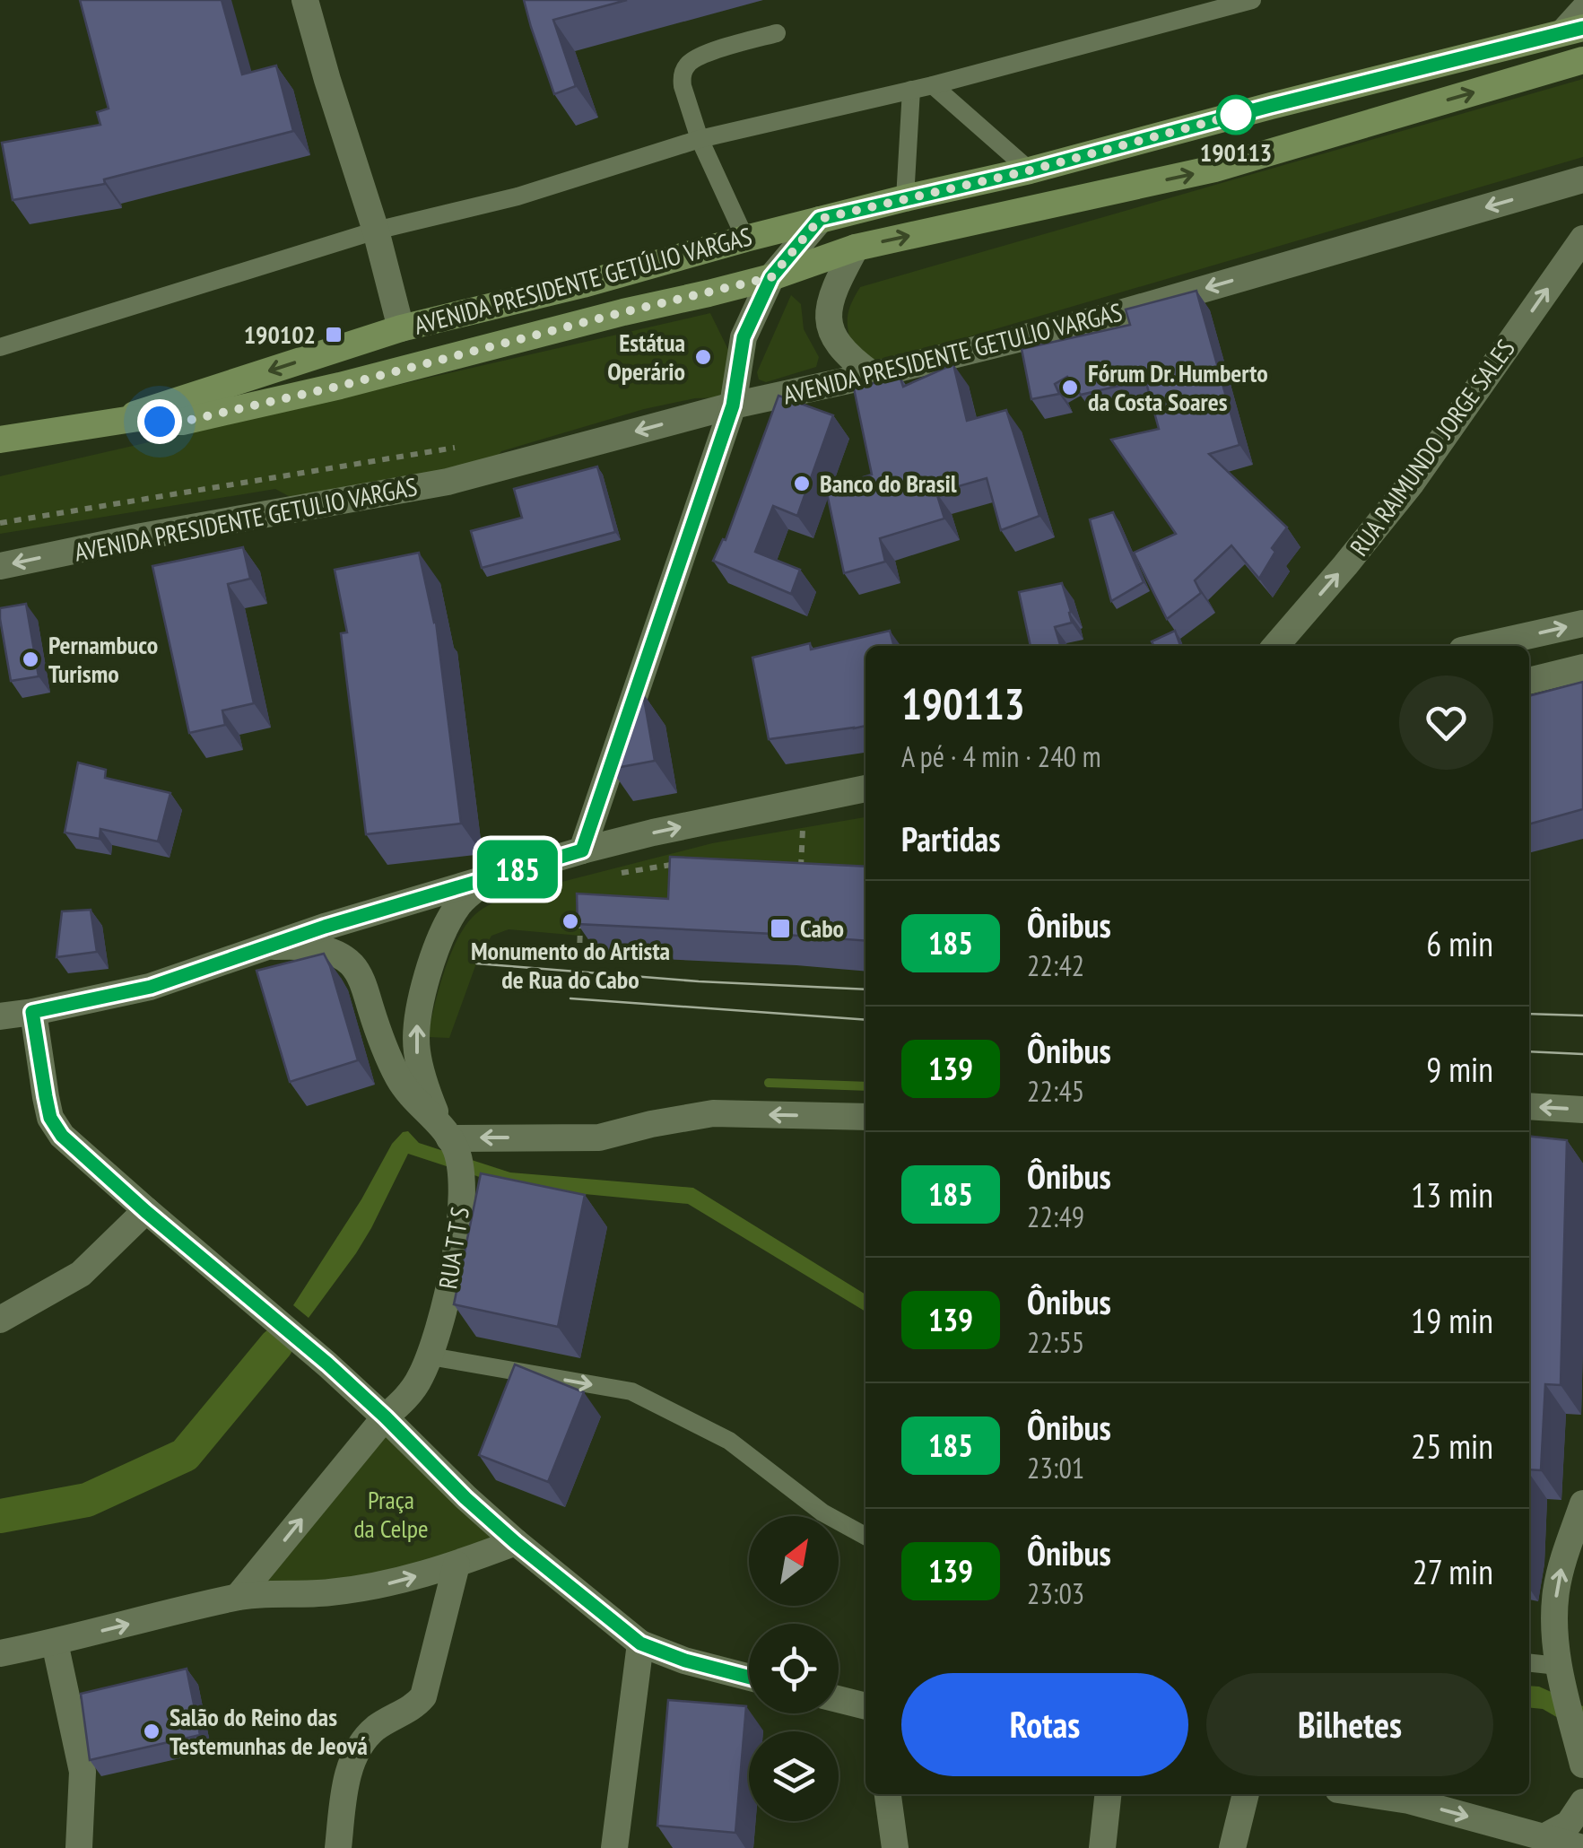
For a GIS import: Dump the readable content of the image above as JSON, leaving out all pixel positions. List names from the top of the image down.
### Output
{
  "streets": {
    "main road": ["AVENIDA PRESIDENTE GETÚLIO VARGAS"],
    "street": ["AVENIDA PRESIDENTE GETULIO VARGAS", "RUA RAIMUNDO JORGE SALES", "RUA T T S"]
  },
  "one_way": ["AVENIDA PRESIDENTE GETULIO VARGAS", "RUA RAIMUNDO JORGE SALES"],
  "parks": ["Praça da Celpe"],
  "places": {
    "other": [
      "190113",
      "Estátua Operário",
      "Fórum Dr. Humberto da Costa Soares",
      "Banco do Brasil",
      "Pernambuco Turismo",
      "Monumento do Artista de Rua do Cabo",
      "Salão do Reino das Testemunhas de Jeová"
    ],
    "transit": ["190102", "Cabo"]
  },
  "lines": ["bus line 185"],
  "north": "top right",
  "page": {
    "on_map": "185",
    "heading": [
      ["190113", "A pé · 4 min · 240 m"],
      "Partidas"
    ],
    "list": [
      {
        "mark": "185",
        "name": "Ônibus",
        "note": "22:42",
        "value": "6 min"
      },
      {
        "mark": "139",
        "name": "Ônibus",
        "note": "22:45",
        "value": "9 min"
      },
      {
        "mark": "185",
        "name": "Ônibus",
        "note": "22:49",
        "value": "13 min"
      },
      {
        "mark": "139",
        "name": "Ônibus",
        "note": "22:55",
        "value": "19 min"
      },
      {
        "mark": "185",
        "name": "Ônibus",
        "note": "23:01",
        "value": "25 min"
      },
      {
        "mark": "139",
        "name": "Ônibus",
        "note": "23:03",
        "value": "27 min"
      }
    ],
    "buttons": ["Rotas", "Bilhetes"]
  }
}
